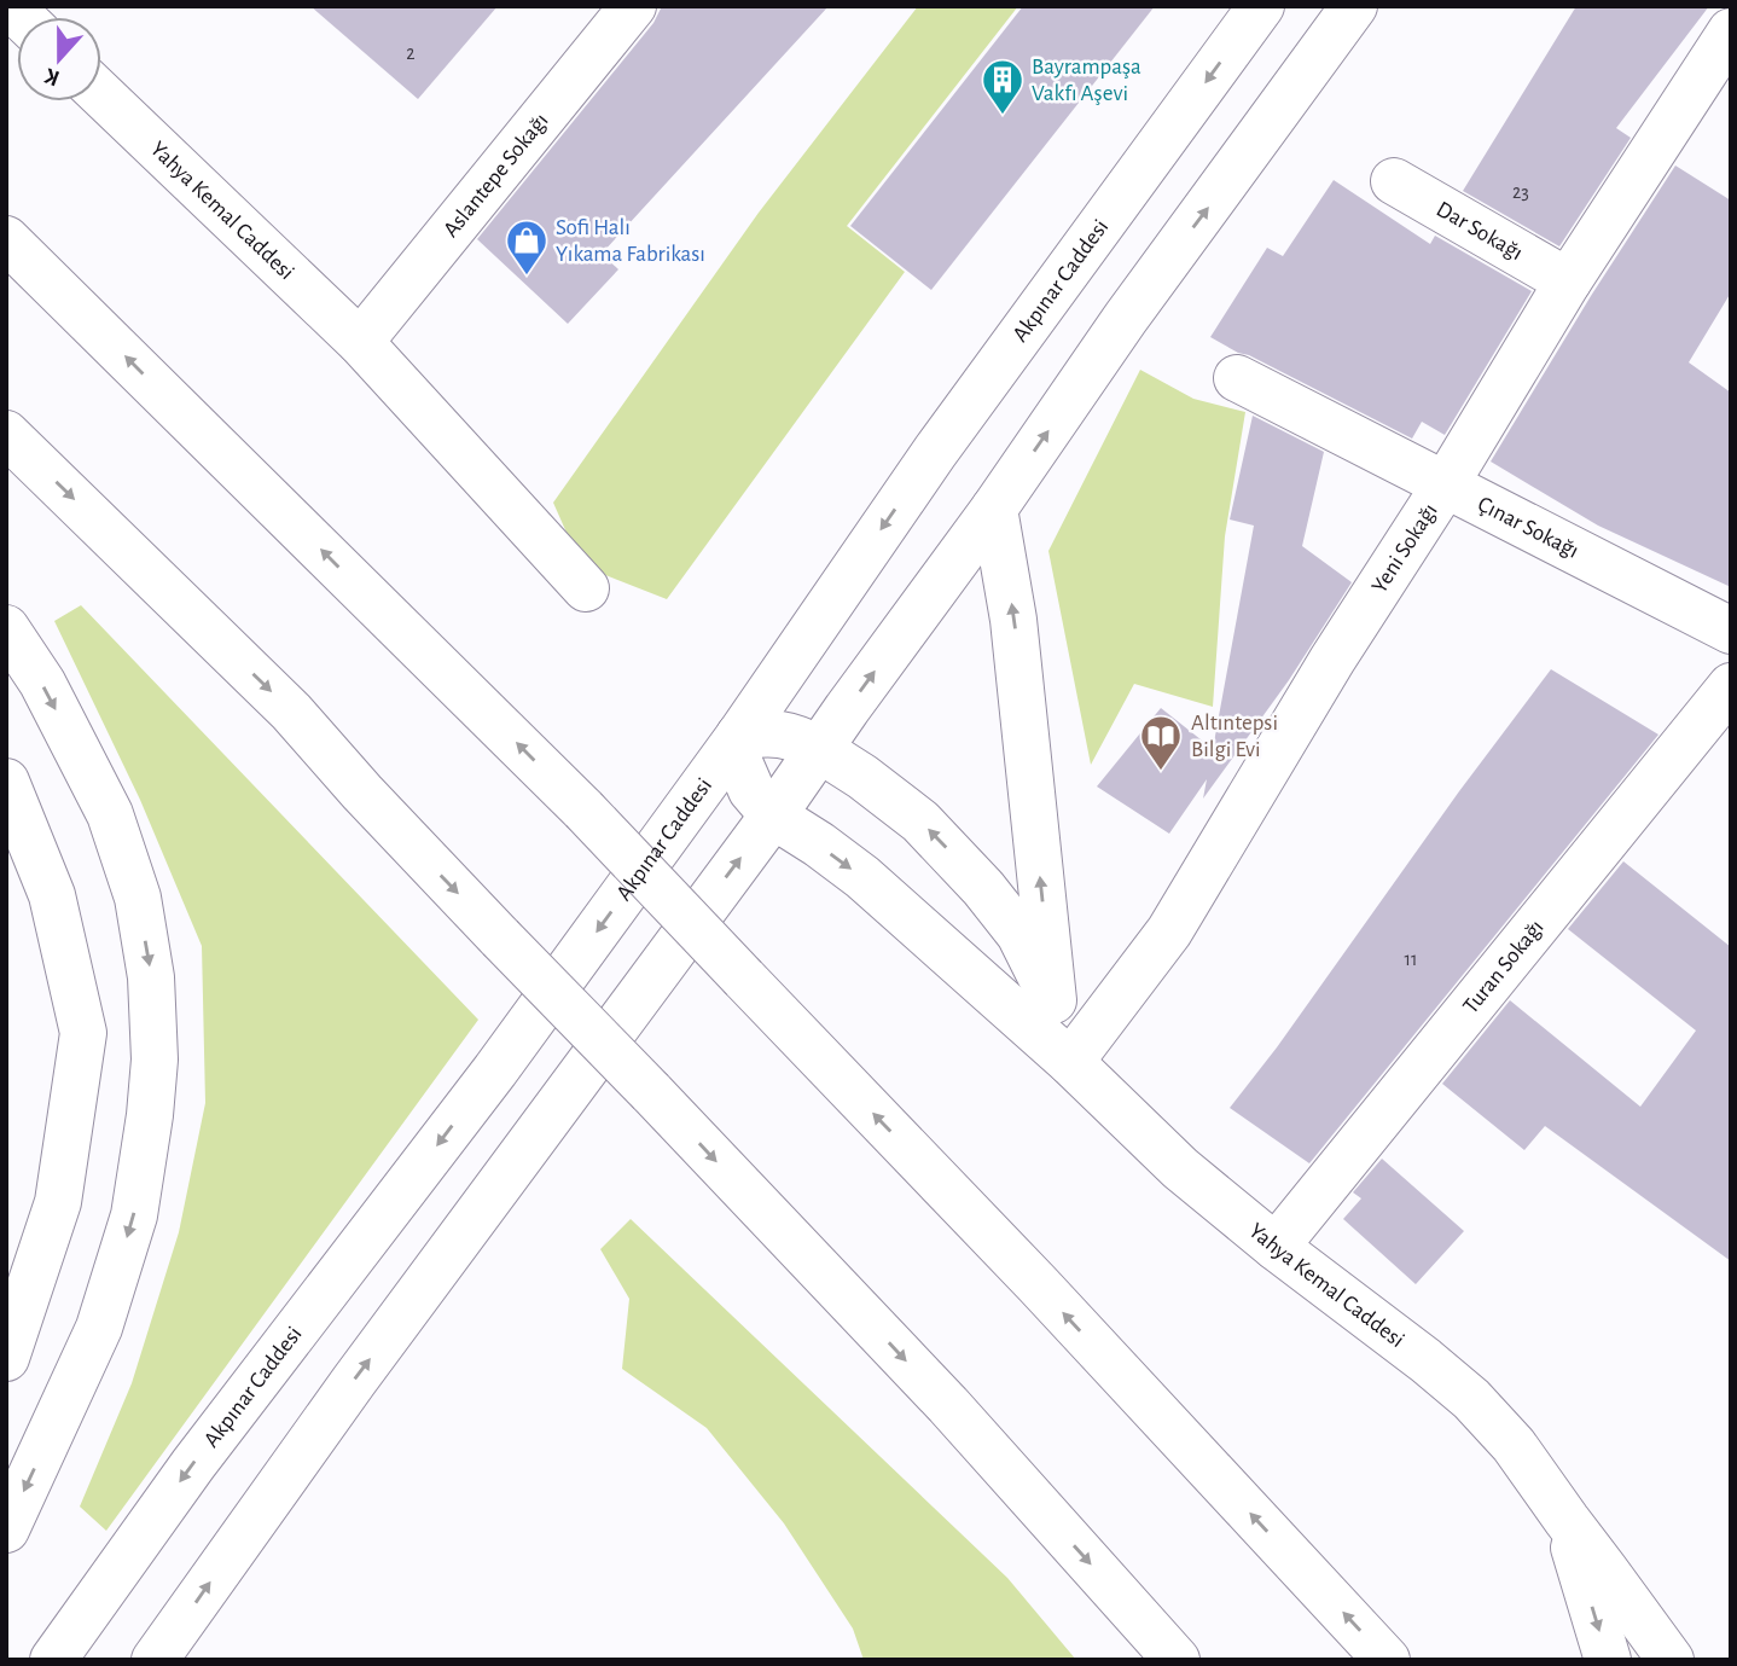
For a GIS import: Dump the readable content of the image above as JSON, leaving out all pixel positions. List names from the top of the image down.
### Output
{
  "streets": {
    "main road": [
      "Aslantepe Sokağı",
      "Yahya Kemal Caddesi",
      "Dar Sokağı",
      "Akpınar Caddesi",
      "Çınar Sokağı",
      "Yeni Sokağı",
      "Turan Sokağı"
    ]
  },
  "crossings": [
    ["Aslantepe Sokağı", "Yahya Kemal Caddesi"],
    ["Yahya Kemal Caddesi", "Yeni Sokağı"],
    ["Yahya Kemal Caddesi", "Turan Sokağı"],
    ["Dar Sokağı", "Yeni Sokağı"],
    ["Çınar Sokağı", "Yeni Sokağı"]
  ],
  "places": {
    "building": ["Bayrampaşa Vakfı Aşevi"],
    "shop": ["Sofi Halı Yıkama Fabrikası"],
    "library": ["Altıntepsi Bilgi Evi"]
  },
  "house_numbers": ["2", "23", "11"],
  "north": "bottom"
}
